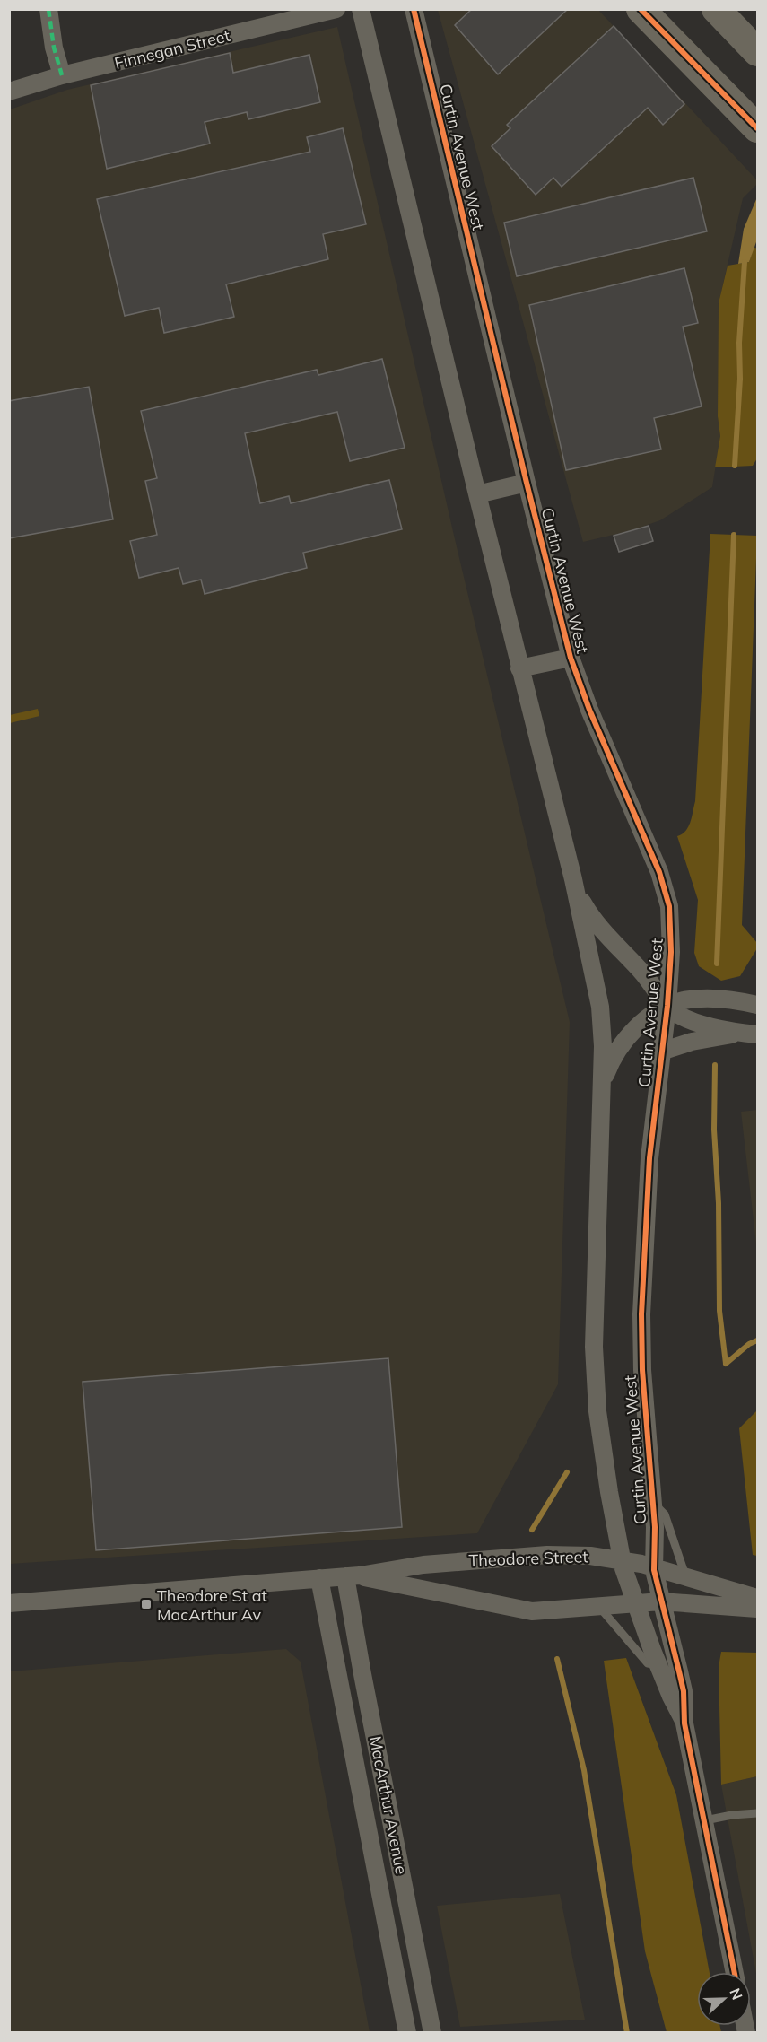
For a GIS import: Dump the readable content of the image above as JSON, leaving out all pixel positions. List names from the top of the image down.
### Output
{
  "streets": {
    "street": [
      "Finnegan Street",
      "Curtin Avenue West",
      "Theodore Street",
      "MacArthur Avenue"
    ]
  },
  "crossings": [
    ["Curtin Avenue West", "Theodore Street"],
    ["Theodore Street", "MacArthur Avenue"]
  ],
  "places": {
    "transit": ["Theodore St at MacArthur Av"]
  },
  "north": "right"
}
